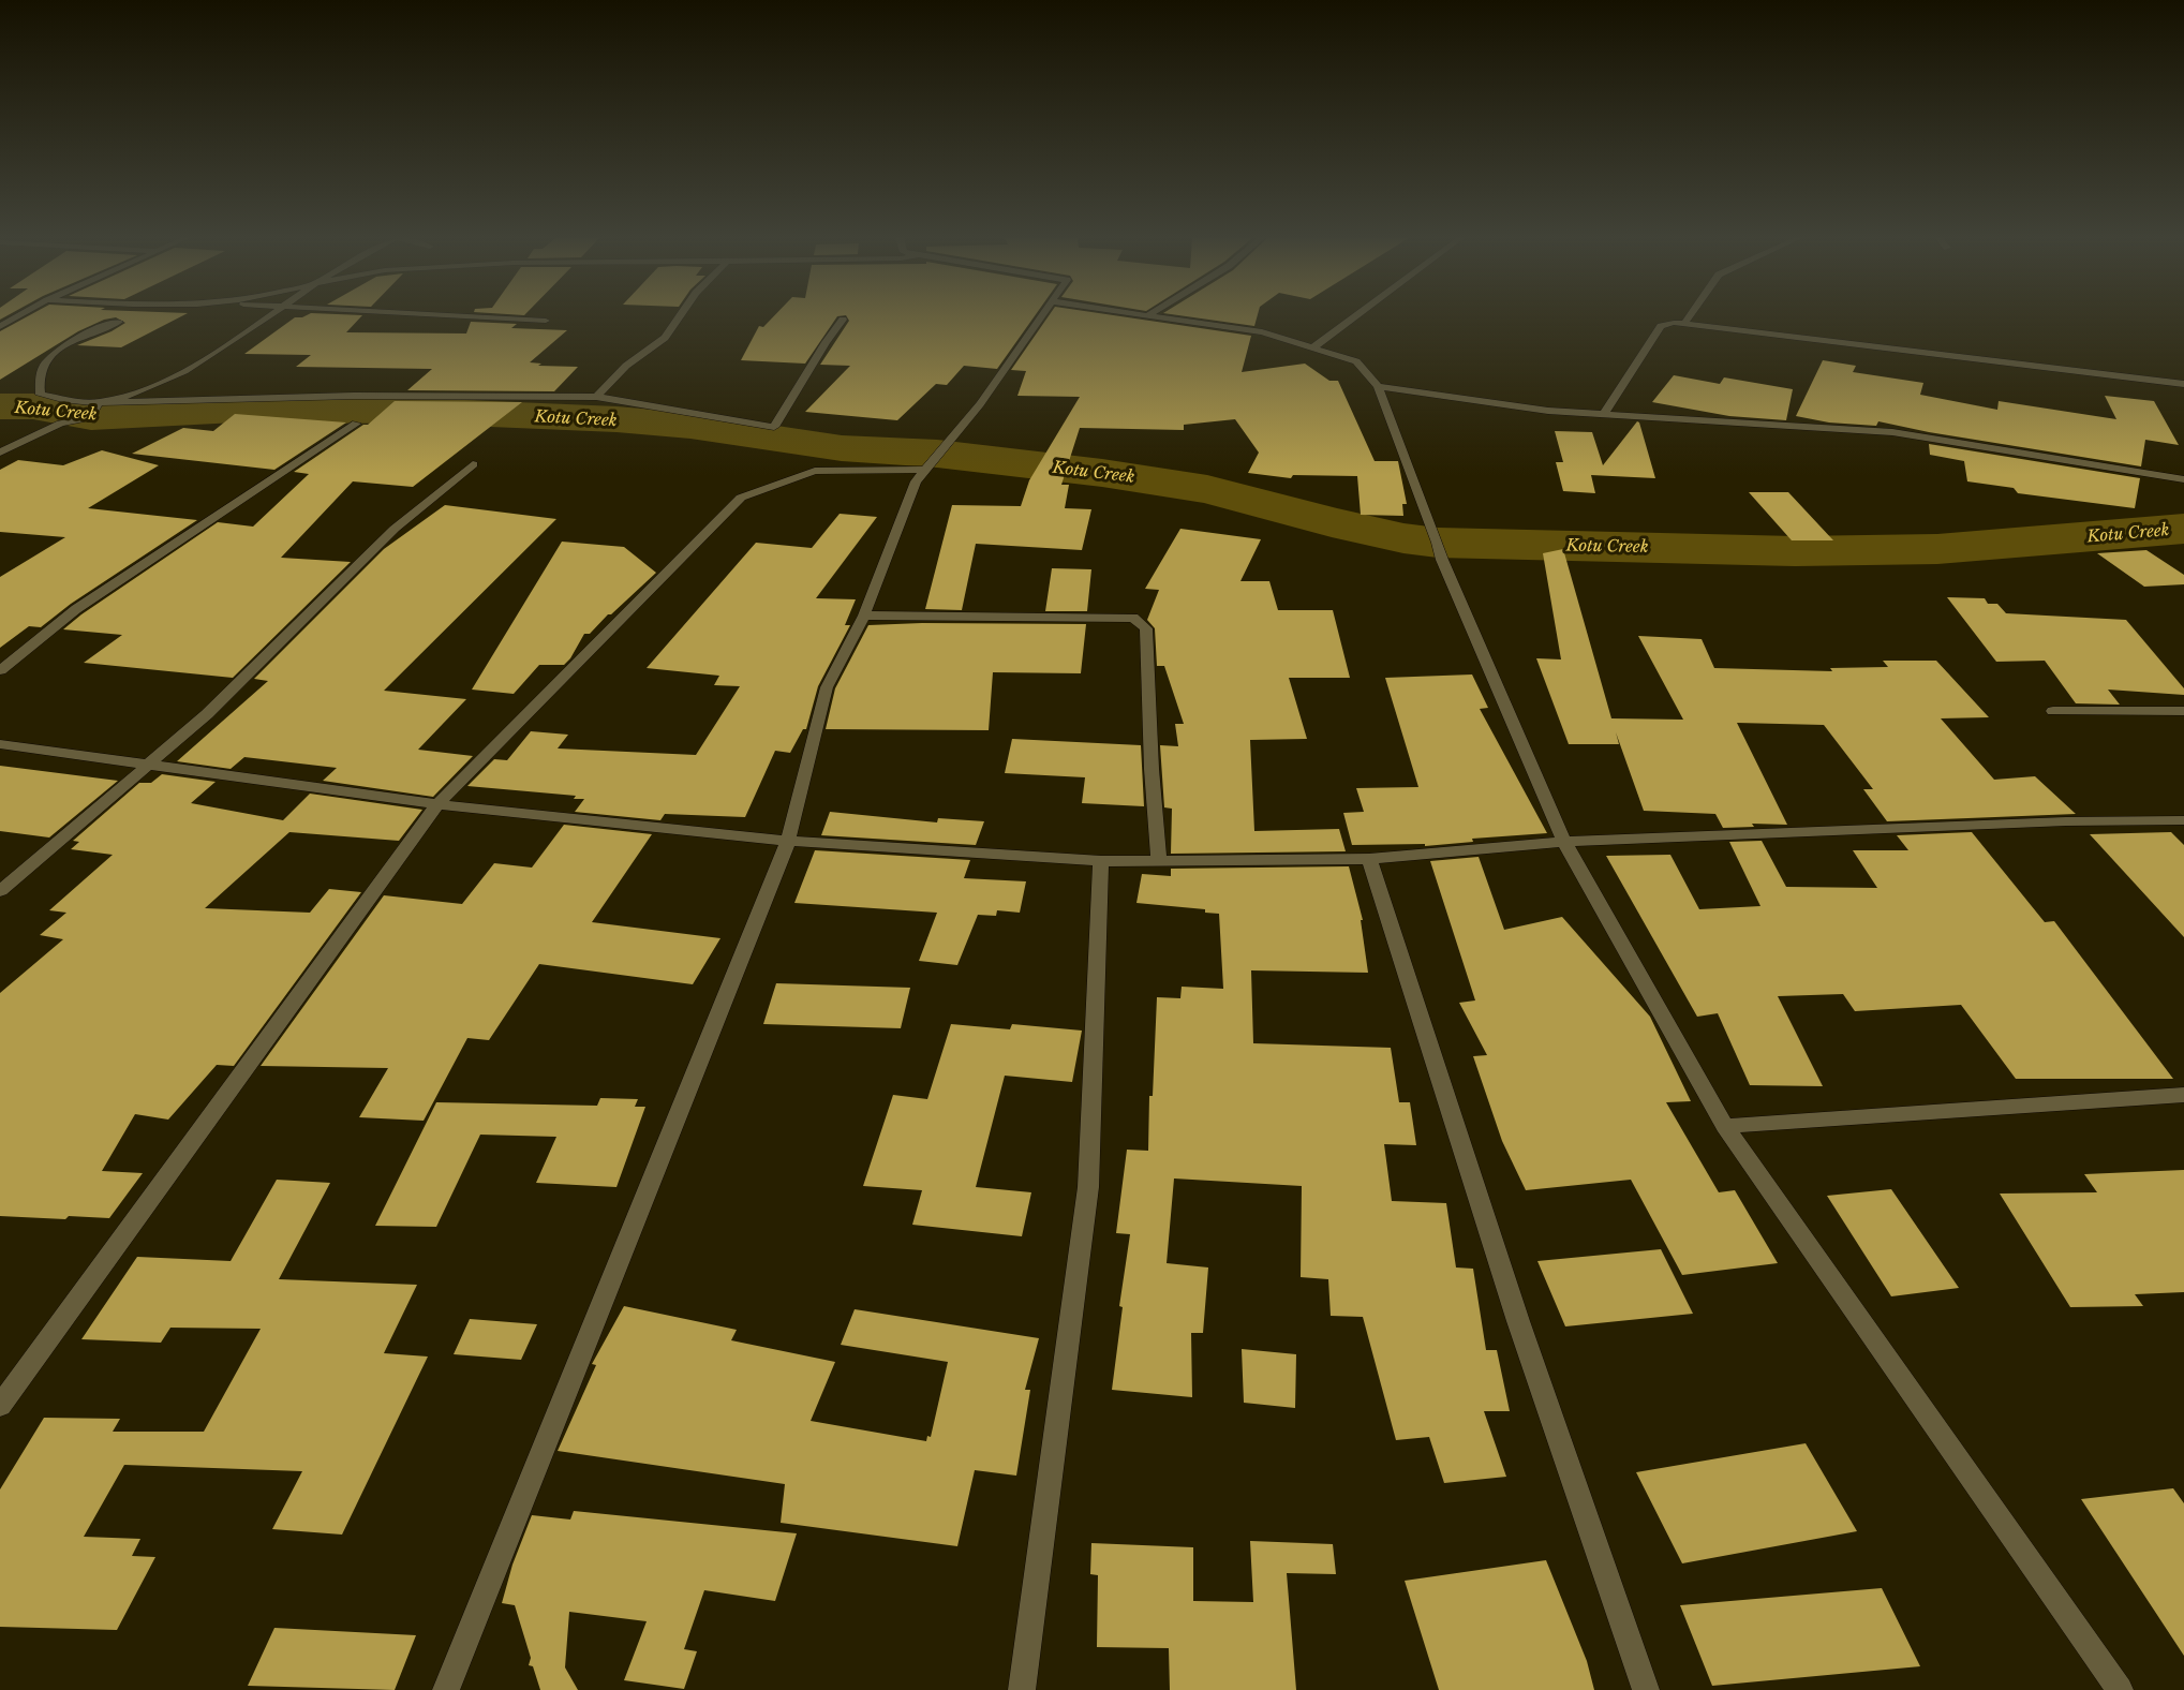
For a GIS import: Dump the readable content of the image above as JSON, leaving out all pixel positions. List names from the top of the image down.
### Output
{
  "water": ["Kotu Creek"]
}
